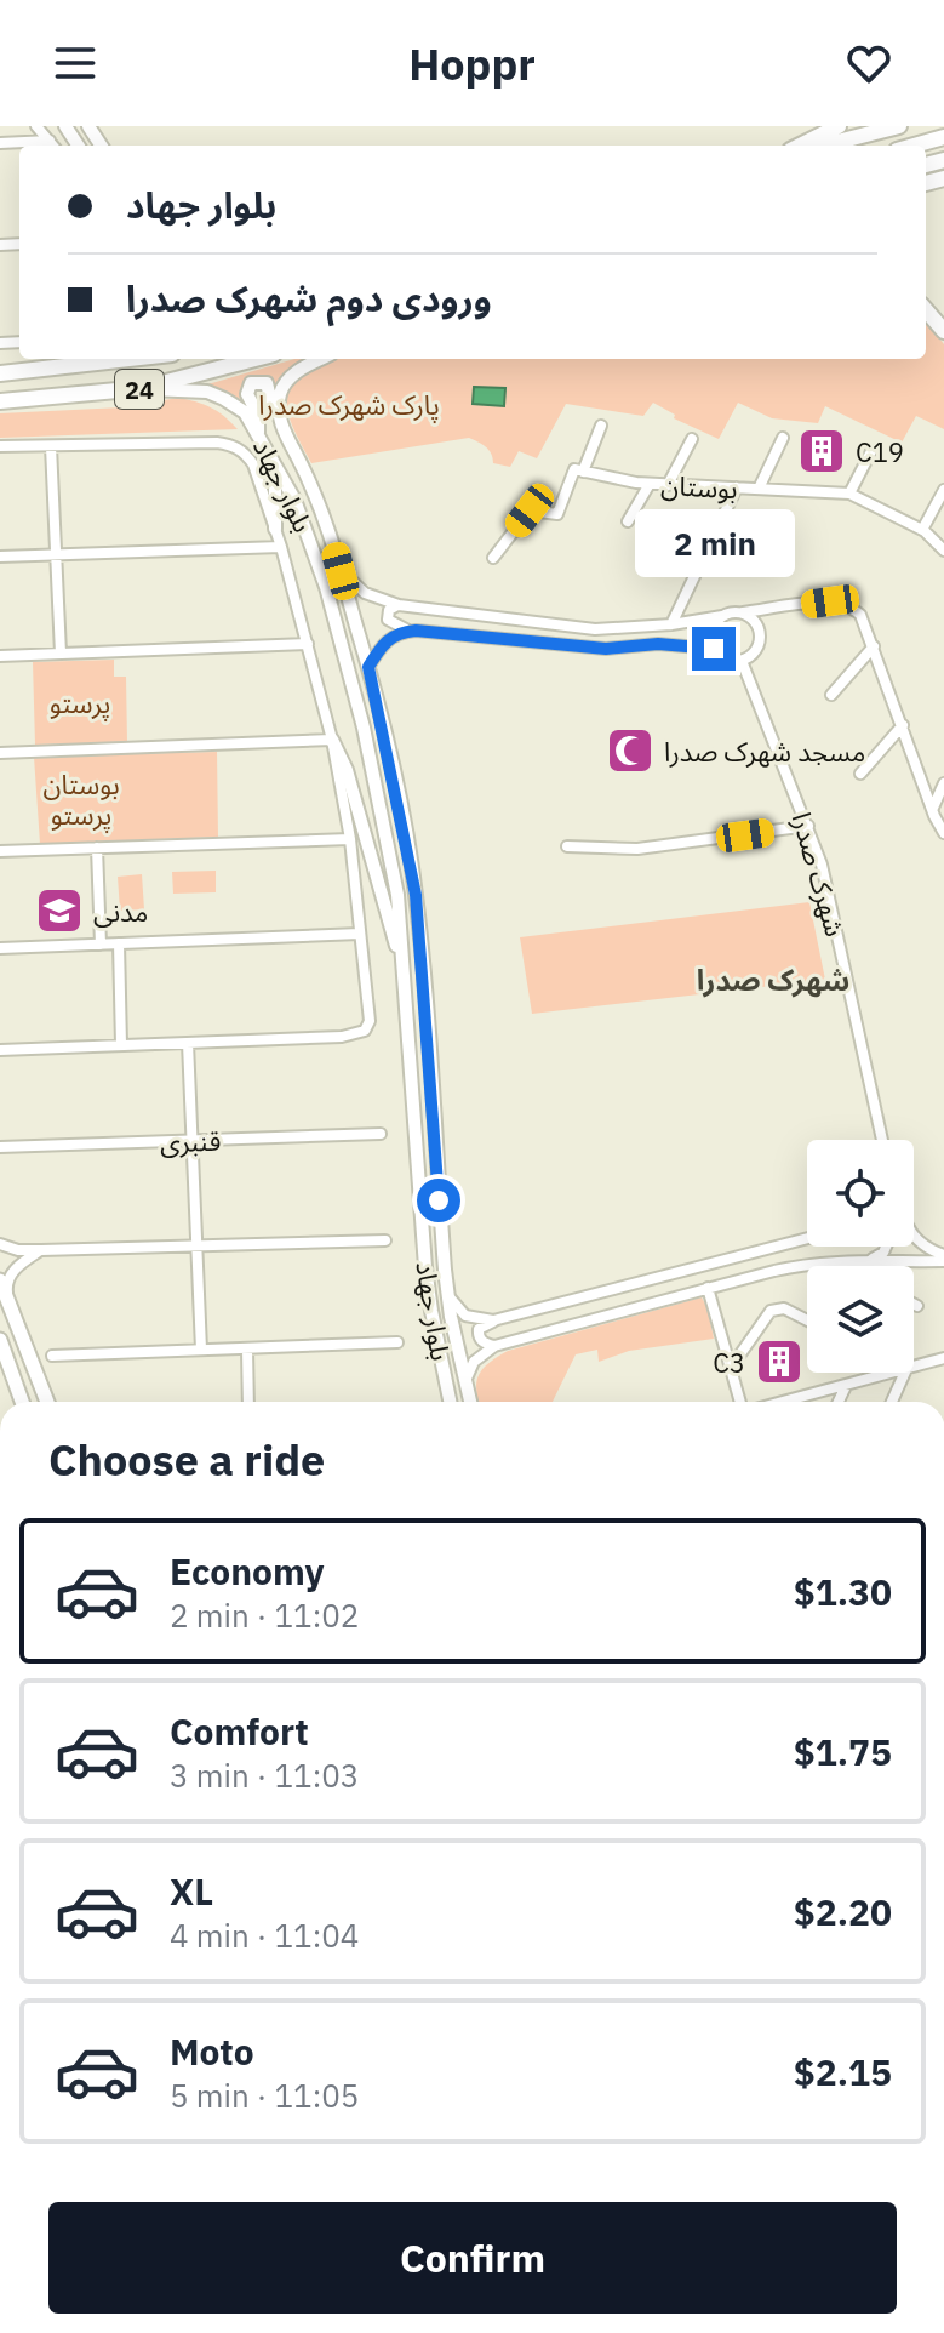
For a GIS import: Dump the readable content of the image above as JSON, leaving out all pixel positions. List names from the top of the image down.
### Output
{
  "streets": {
    "highway": ["24"],
    "street": [
      "بلوار جهاد",
      "بوستان",
      "شهرک صدرا",
      "قنبری"
    ]
  },
  "crossings": [
    ["24", "بلوار جهاد"]
  ],
  "districts": ["شهرک صدرا"],
  "parks": ["پارک شهرک صدرا", "پرستو", "بوستان پرستو"],
  "places": {
    "building": ["C19", "C3"],
    "mosque": ["مسجد شهرک صدرا"],
    "school or university": ["مدنی"]
  },
  "page": {
    "header": "Hoppr",
    "banner": ["بلوار جهاد", "ورودی دوم شهرک صدرا"],
    "bubble": "2 min",
    "heading": "Choose a ride",
    "list": [
      {
        "name": "Economy",
        "note": "2 min · 11:02",
        "value": "$1.30"
      },
      {
        "name": "Comfort",
        "note": "3 min · 11:03",
        "value": "$1.75"
      },
      {
        "name": "XL",
        "note": "4 min · 11:04",
        "value": "$2.20"
      },
      {
        "name": "Moto",
        "note": "5 min · 11:05",
        "value": "$2.15"
      }
    ],
    "buttons": "Confirm"
  }
}
